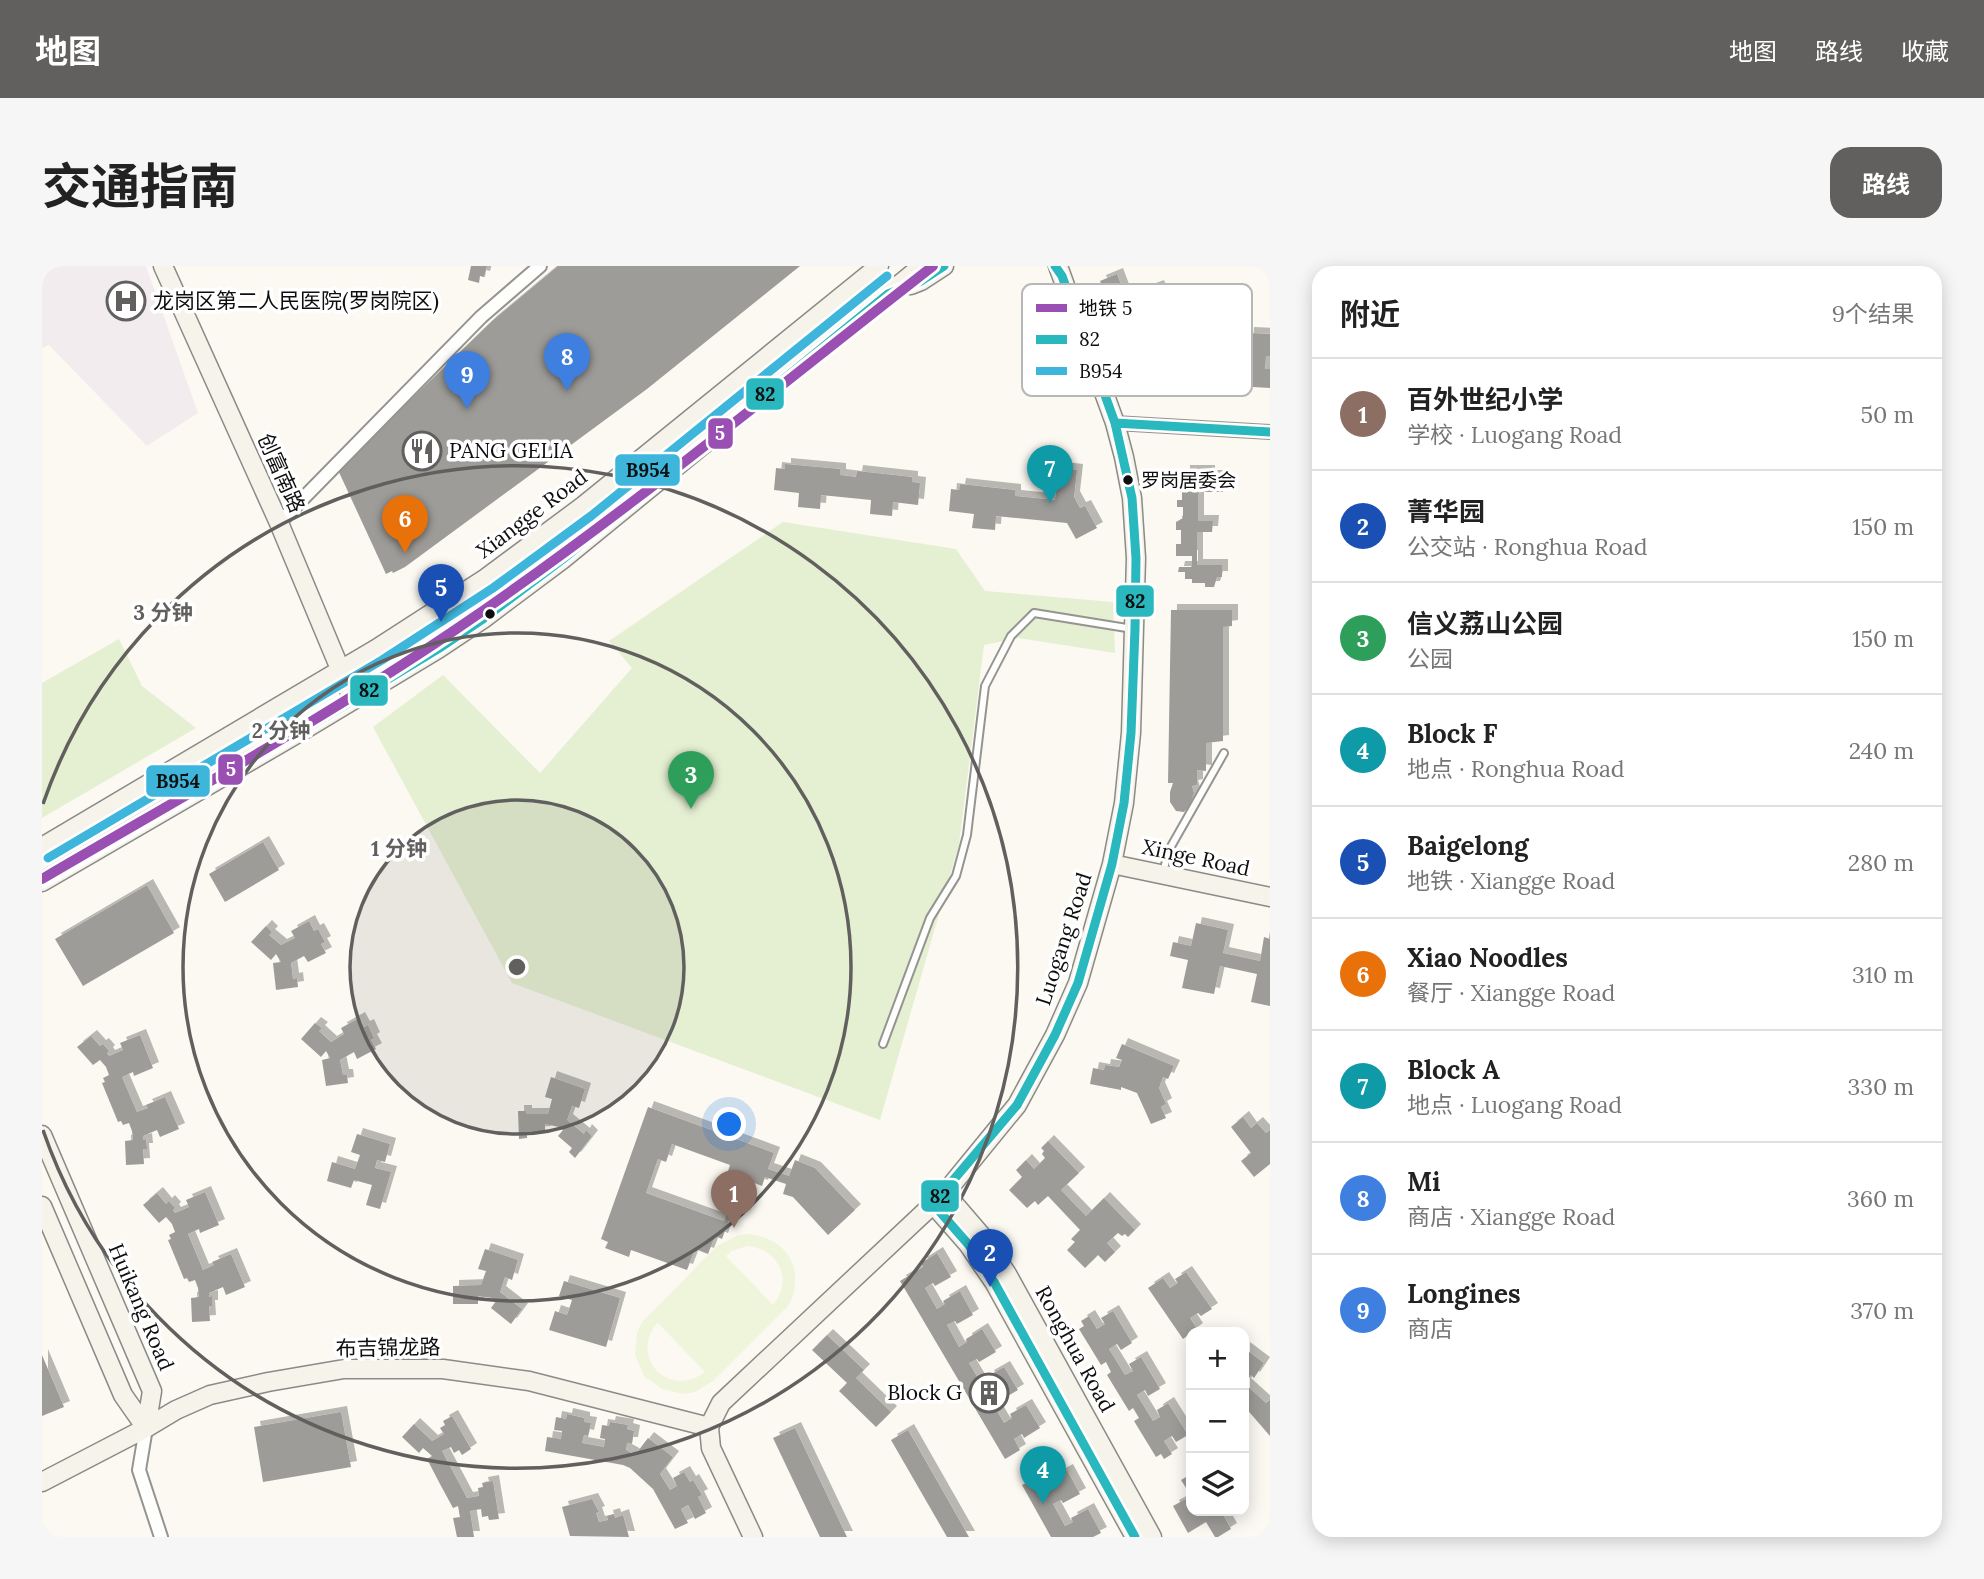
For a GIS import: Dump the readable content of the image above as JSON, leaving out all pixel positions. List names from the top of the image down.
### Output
{
  "streets": {
    "street": [
      "创富南路",
      "Xiangge Road",
      "Xinge Road",
      "Luogang Road",
      "Huikang Road",
      "布吉锦龙路",
      "Ronghua Road"
    ]
  },
  "crossings": [
    ["创富南路", "Xiangge Road"],
    ["Xinge Road", "Luogang Road"],
    ["Luogang Road", "布吉锦龙路"],
    ["Luogang Road", "Ronghua Road"],
    ["Huikang Road", "布吉锦龙路"]
  ],
  "places": {
    "hospital": ["龙岗区第二人民医院(罗岗院区)"],
    "restaurant": ["PANG GELIA"],
    "other": ["罗岗居委会"],
    "building": ["Block G"]
  },
  "lines": ["metro line 5", "transit line 82", "transit line B954"],
  "legend": ["地铁 5", "82", "B954"],
  "page": {
    "header": "地图",
    "nav": ["地图", "路线", "收藏"],
    "title": "交通指南",
    "buttons": "路线",
    "heading": ["附近", "9个结果"],
    "pins": [
      "8",
      "9",
      "7",
      "6",
      "5",
      "3",
      "1",
      "2",
      "4"
    ],
    "list": [
      {
        "mark": "1",
        "name": "百外世纪小学",
        "note": "学校 · Luogang Road",
        "value": "50 m"
      },
      {
        "mark": "2",
        "name": "菁华园",
        "note": "公交站 · Ronghua Road",
        "value": "150 m"
      },
      {
        "mark": "3",
        "name": "信义荔山公园",
        "note": "公园",
        "value": "150 m"
      },
      {
        "mark": "4",
        "name": "Block F",
        "note": "地点 · Ronghua Road",
        "value": "240 m"
      },
      {
        "mark": "5",
        "name": "Baigelong",
        "note": "地铁 · Xiangge Road",
        "value": "280 m"
      },
      {
        "mark": "6",
        "name": "Xiao Noodles",
        "note": "餐厅 · Xiangge Road",
        "value": "310 m"
      },
      {
        "mark": "7",
        "name": "Block A",
        "note": "地点 · Luogang Road",
        "value": "330 m"
      },
      {
        "mark": "8",
        "name": "Mi",
        "note": "商店 · Xiangge Road",
        "value": "360 m"
      },
      {
        "mark": "9",
        "name": "Longines",
        "note": "商店",
        "value": "370 m"
      }
    ],
    "map_buttons": ["+", "−"]
  },
  "rings": ["3 分钟", "2 分钟", "1 分钟"]
}
